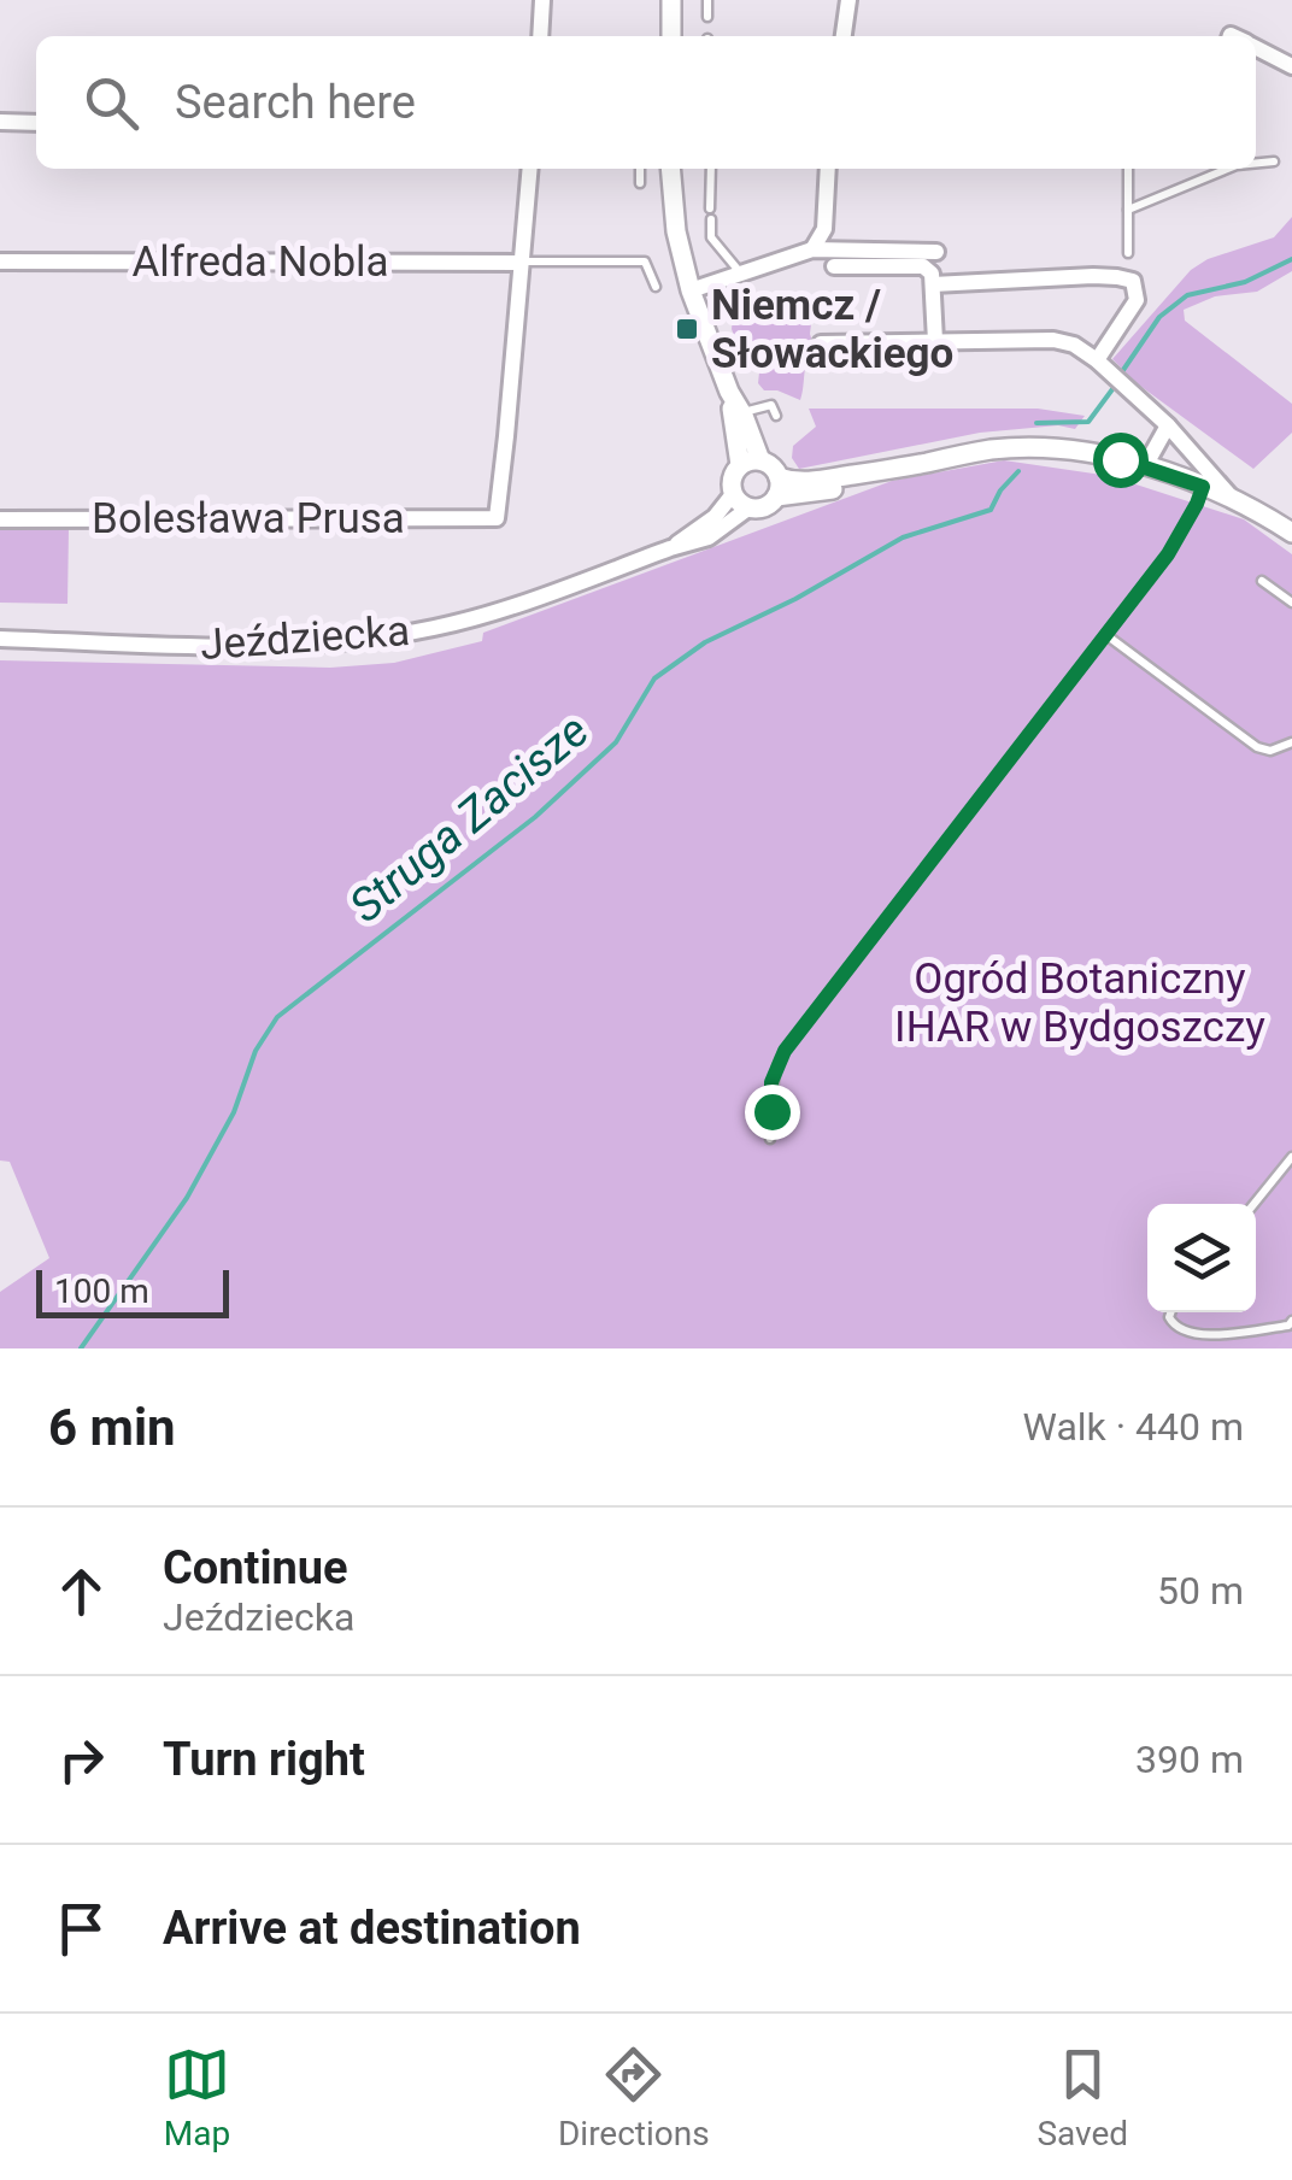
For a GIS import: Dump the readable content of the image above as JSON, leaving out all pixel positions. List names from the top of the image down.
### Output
{
  "streets": {
    "street": ["Alfreda Nobla", "Bolesława Prusa", "Jeździecka"]
  },
  "crossings": [
    ["Alfreda Nobla", "Bolesława Prusa"]
  ],
  "water": ["Struga Zacisze"],
  "parks": ["Ogród Botaniczny IHAR w Bydgoszczy"],
  "places": {
    "transit": ["Niemcz / Słowackiego"]
  },
  "scale_bar": "100 m",
  "page": {
    "search": "Search here",
    "scale": "100 m",
    "heading": ["6 min", "Walk · 440 m"],
    "list": [
      ["Continue", "Jeździecka", "50 m"],
      ["Turn right", "390 m"],
      "Arrive at destination"
    ],
    "nav": ["Map", "Directions", "Saved"]
  }
}
